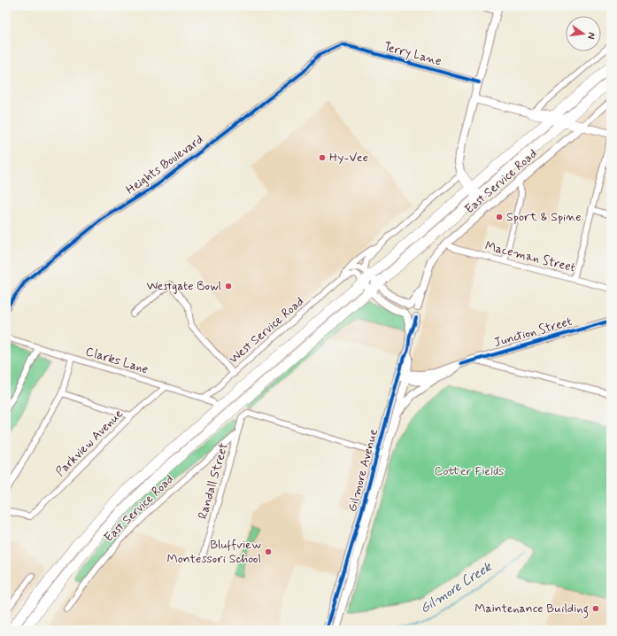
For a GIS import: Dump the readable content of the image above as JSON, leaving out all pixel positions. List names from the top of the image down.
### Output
{
  "streets": {
    "street": [
      "Terry Lane",
      "Heights Boulevard",
      "East Service Road",
      "Maceman Street",
      "West Service Road",
      "Junction Street",
      "Clarks Lane",
      "Parkview Avenue",
      "Gilmore Avenue",
      "Randall Street"
    ]
  },
  "crossings": [
    ["Terry Lane", "Heights Boulevard"],
    ["East Service Road", "Maceman Street"],
    ["East Service Road", "Gilmore Avenue"],
    ["East Service Road", "Randall Street"],
    ["West Service Road", "Clarks Lane"],
    ["Junction Street", "Gilmore Avenue"],
    ["Clarks Lane", "Parkview Avenue"],
    ["Gilmore Avenue", "Randall Street"]
  ],
  "water": ["Gilmore Creek"],
  "parks": ["Cotter Fields"],
  "places": [
    "Hy-Vee",
    "Sport & Spine",
    "Westgate Bowl",
    "Bluffview Montessori School",
    "Maintenance Building"
  ],
  "north": "right"
}
